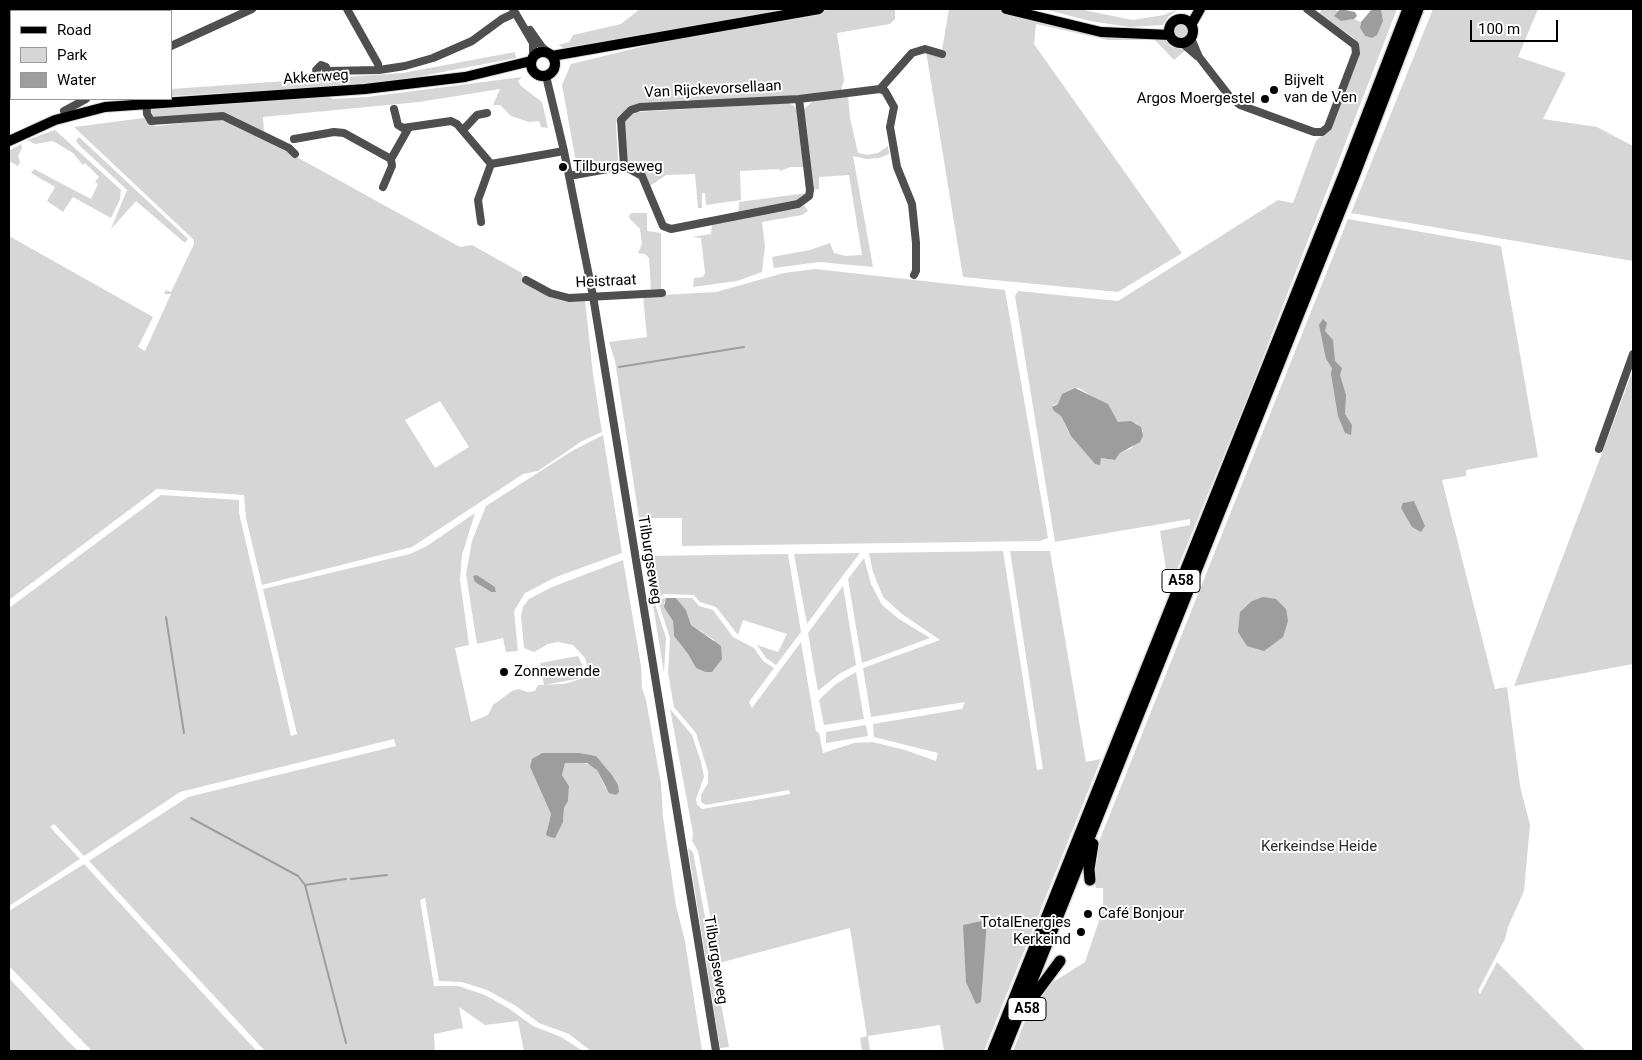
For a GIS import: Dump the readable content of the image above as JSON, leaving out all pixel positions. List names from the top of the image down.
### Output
{
  "streets": {
    "highway": ["A58"],
    "main road": ["Akkerweg"],
    "street": ["Van Rijckevorsellaan", "Heistraat", "Tilburgseweg"]
  },
  "crossings": [
    ["Akkerweg", "Tilburgseweg"],
    ["Heistraat", "Tilburgseweg"]
  ],
  "parks": ["Kerkeindse Heide"],
  "places": [
    "Bijvelt van de Ven",
    "Argos Moergestel",
    "Tilburgseweg",
    "Zonnewende",
    "Café Bonjour",
    "TotalEnergies Kerkeind"
  ],
  "legend": ["Road", "Park", "Water"],
  "scale_bar": "100 m"
}
